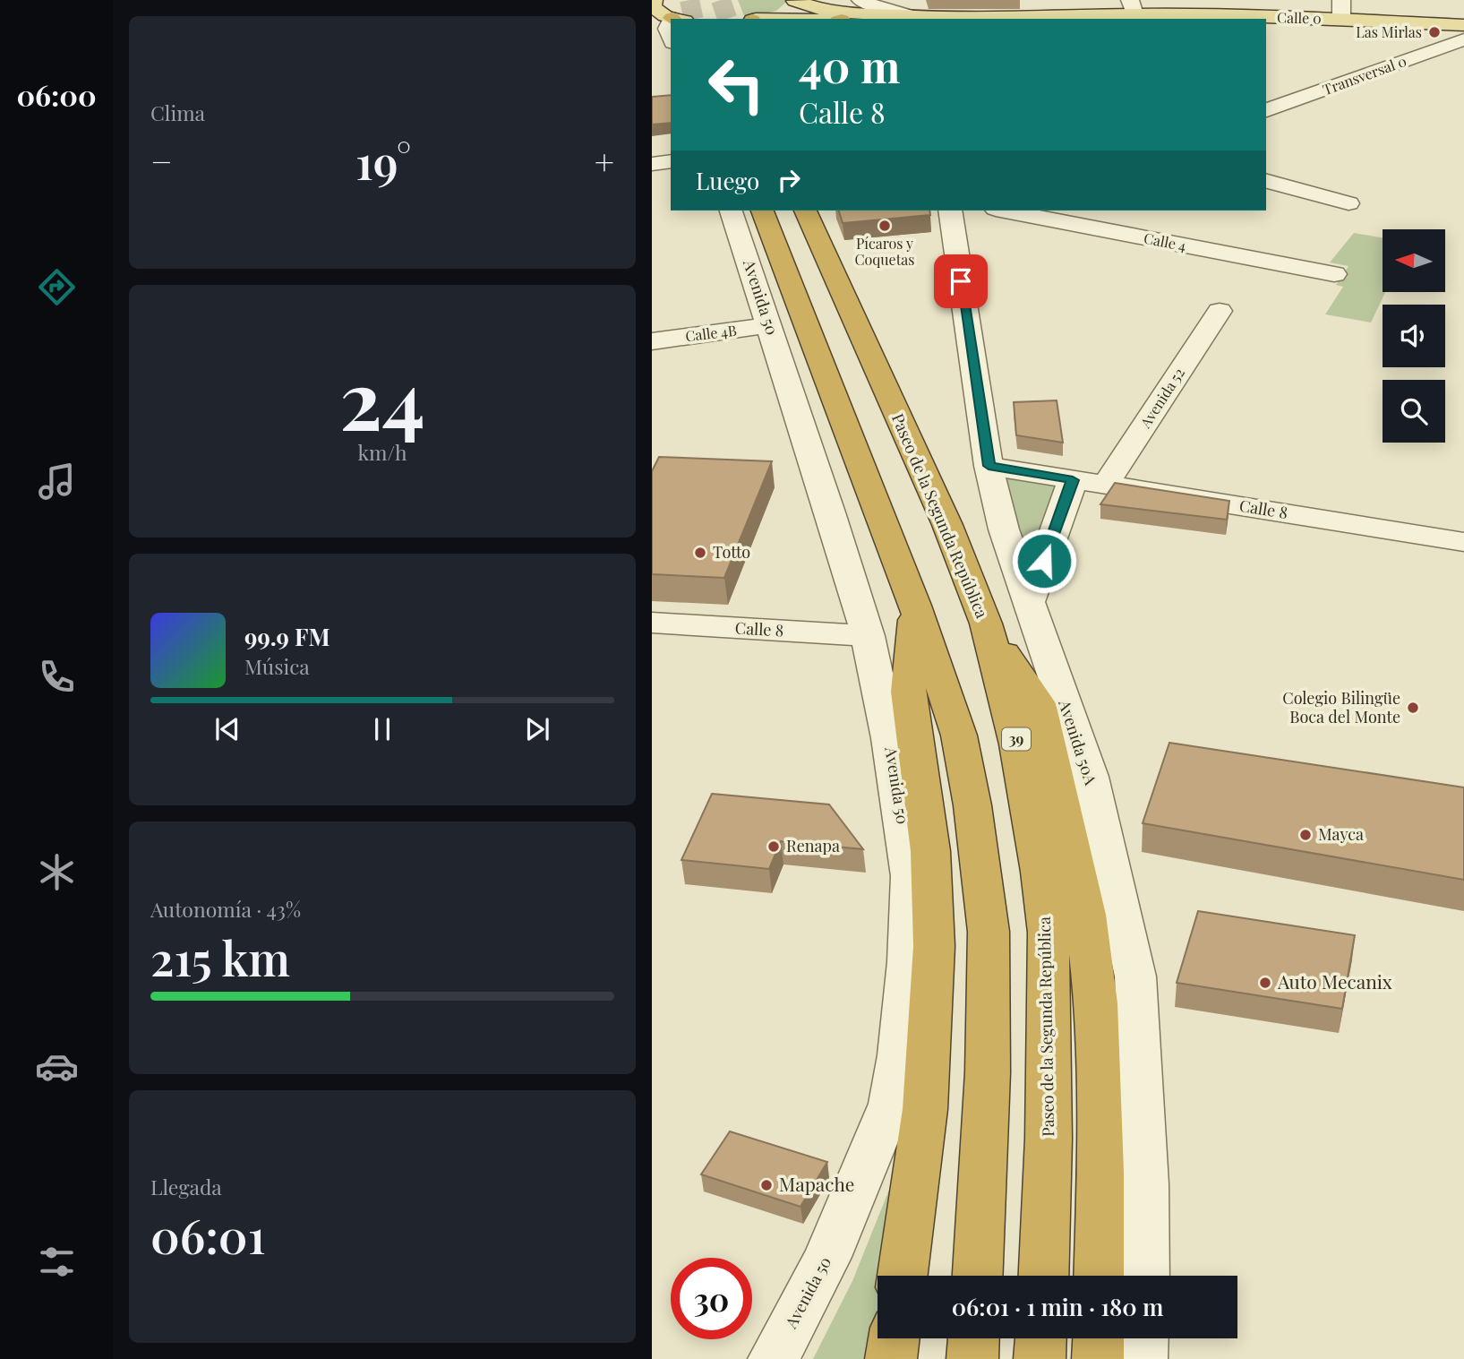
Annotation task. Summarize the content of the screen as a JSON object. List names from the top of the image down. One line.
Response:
{"streets":{"highway":["Paseo de la Segunda República","39"],"main road":["Calle 0"],"street":["Transversal 0","Calle 4","Avenida 50","Calle 4B","Avenida 52","Calle 8","Avenida 50A"]},"crossings":[["Avenida 50","Calle 4B"],["Avenida 50","Calle 8"],["Avenida 52","Calle 8"],["Calle 8","Avenida 50A"]],"places":["Las Mirlas","Pícaros y Coquetas","Totto","Colegio Bilingüe Boca del Monte","Mayca","Renapa","Auto Mecanix","Mapache"],"north":"left","page":{"tabs":"06:00","tile":["Clima",["24","km/h"],["Autonomía · 43%","215 km"],["Llegada","06:01"]],"turn":["40 m","Calle 8"],"heat":["−","19°","+"],"then":"Luego","song":["99.9 FM","Música"],"limit":"30","trip":"06:01 · 1 min · 180 m"}}
